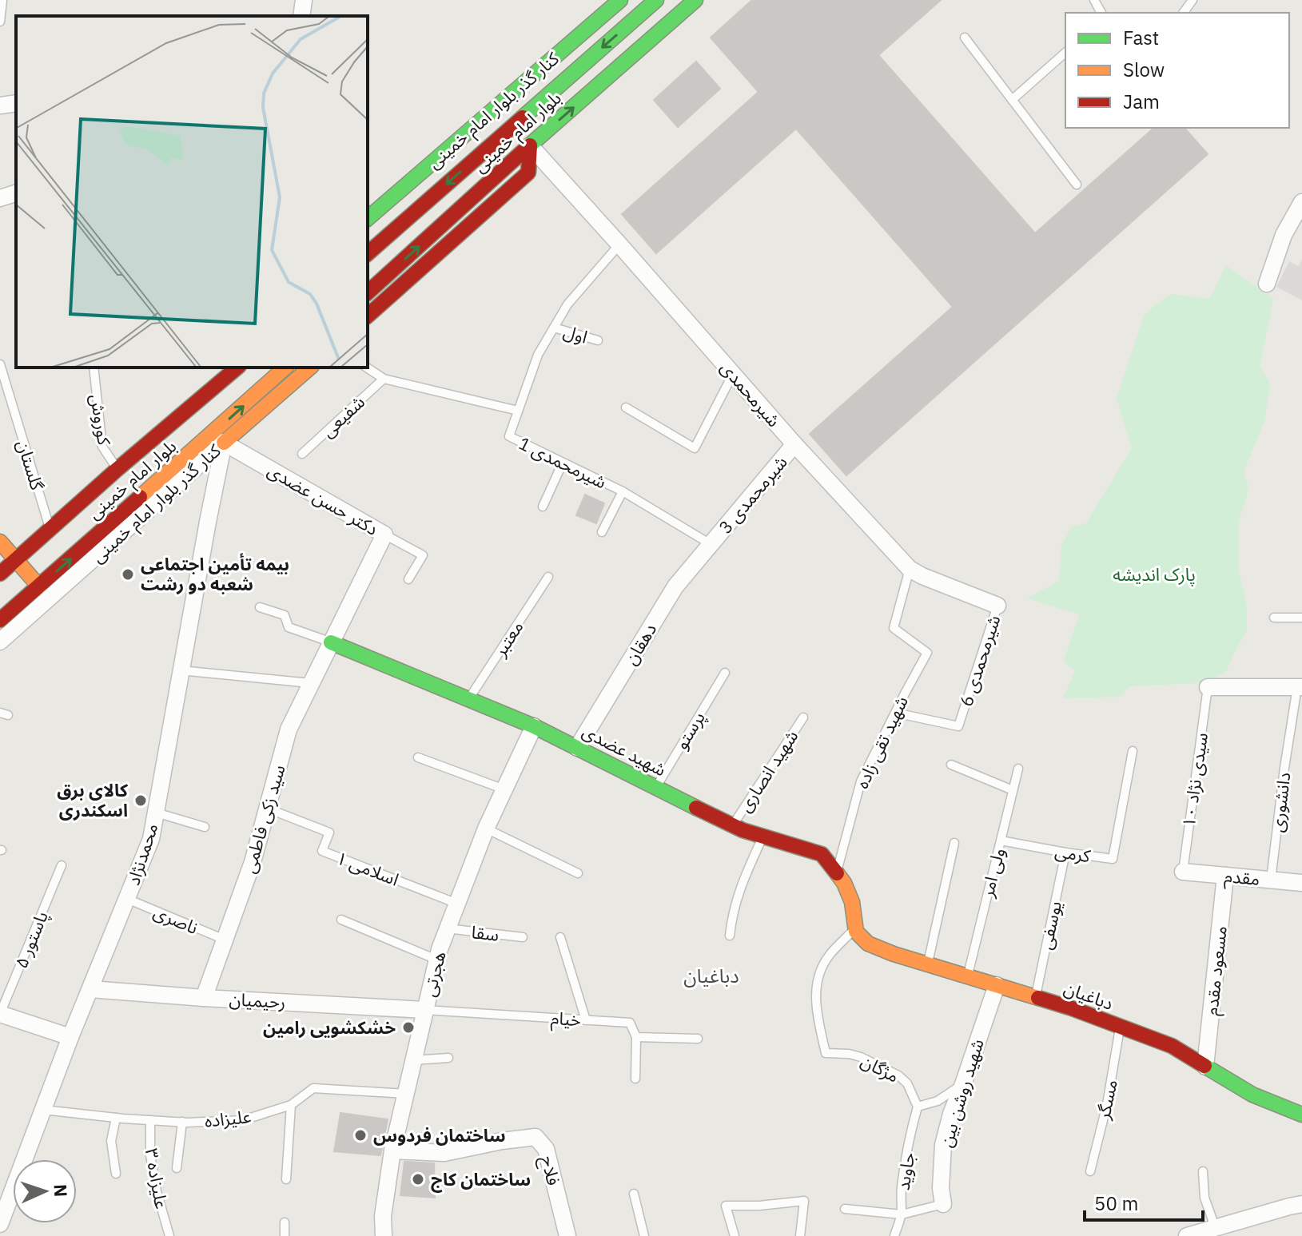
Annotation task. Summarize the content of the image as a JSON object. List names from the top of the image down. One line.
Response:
{"streets":{"street":["کنار گذر بلوار امام خمینی","بلوار امام خمینی","شیرمحمدی","شیرمحمدی 3","دکتر حسن عضدی","دهقان","شهید عضدی","سید زکی فاطمی","محمدنژاد","مقدم","مسعود مقدم","هجرتی","دباغیان","رحیمیان","شهید روشن بین","فلاح"],"lane":["اول","شفیعی","کوروش","شیرمحمدی 1","گلستان","معتبر","شیرمحمدی 6","پرستو","شهید تقی زاده","شهید انصاری","سیدی نژاد ۱۰","دانشوری","کرمی","اسلامی ۱","ولی امر","ناصری","یوسفی","سقا","پاستور ۵","خیام","مژگان","مسگر","علیزاده","جاوید","علیزاده ۳"]},"crossings":[["کنار گذر بلوار امام خمینی","بلوار امام خمینی"],["کنار گذر بلوار امام خمینی","دکتر حسن عضدی"],["کنار گذر بلوار امام خمینی","محمدنژاد"],["بلوار امام خمینی","شیرمحمدی"],["بلوار امام خمینی","کوروش"],["بلوار امام خمینی","گلستان"],["بلوار امام خمینی","دکتر حسن عضدی"],["بلوار امام خمینی","محمدنژاد"],["اول","شیرمحمدی 1"],["شیرمحمدی","شیرمحمدی 1"],["شیرمحمدی","شیرمحمدی 3"],["شیرمحمدی","شیرمحمدی 6"],["شیرمحمدی","شهید تقی زاده"],["شیرمحمدی 1","شیرمحمدی 3"],["شیرمحمدی 1","دهقان"],["شیرمحمدی 3","دهقان"],["دکتر حسن عضدی","شهید عضدی"],["دکتر حسن عضدی","سید زکی فاطمی"],["دکتر حسن عضدی","محمدنژاد"],["معتبر","شهید عضدی"],["دهقان","شهید عضدی"],["شیرمحمدی 6","شهید تقی زاده"],["پرستو","شهید عضدی"],["شهید تقی زاده","شهید عضدی"],["شهید عضدی","شهید انصاری"],["شهید عضدی","سید زکی فاطمی"],["شهید عضدی","هجرتی"],["شهید عضدی","دباغیان"],["شهید عضدی","مژگان"],["سیدی نژاد ۱۰","مقدم"],["دانشوری","مقدم"],["سید زکی فاطمی","اسلامی ۱"],["سید زکی فاطمی","ناصری"],["سید زکی فاطمی","رحیمیان"],["کرمی","ولی امر"],["کرمی","یوسفی"],["محمدنژاد","ناصری"],["محمدنژاد","رحیمیان"],["محمدنژاد","علیزاده"],["اسلامی ۱","هجرتی"],["ولی امر","دباغیان"],["مقدم","مسعود مقدم"],["یوسفی","دباغیان"],["سقا","هجرتی"],["مسعود مقدم","دباغیان"],["هجرتی","رحیمیان"],["هجرتی","خیام"],["هجرتی","علیزاده"],["هجرتی","فلاح"],["دباغیان","مژگان"],["دباغیان","شهید روشن بین"],["دباغیان","مسگر"],["رحیمیان","خیام"],["مژگان","جاوید"],["علیزاده","علیزاده ۳"]],"districts":["دباغیان"],"parks":["پارک اندیشه"],"places":["بیمه تأمین اجتماعی شعبه دو رشت","کالای برق اسکندری","خشکشویی رامین","ساختمان فردوس","ساختمان کاج"],"legend":["Fast","Slow","Jam"],"scale_bar":"50 m","north":"right"}
